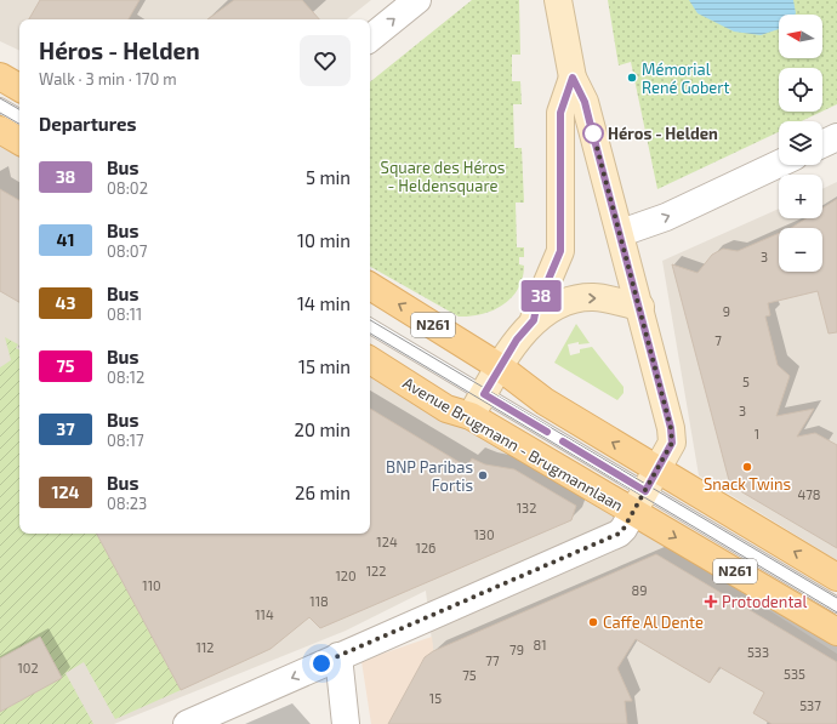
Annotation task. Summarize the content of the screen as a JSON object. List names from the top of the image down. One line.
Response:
{"streets":{"main road":["N261","Avenue Brugmann - Brugmannlaan"]},"parks":["Square des Héros - Heldensquare"],"places":{"other":["Mémorial René Gobert","Héros - Helden","Snack Twins","BNP Paribas Fortis","Caffe Al Dente"],"health":["Protodental"]},"lines":["bus line 38"],"house_numbers":["3","9","7","5","3","1","478","132","130","124","126","122","120","110","89","118","114","81","112","79","533","77","102","535","75","15","537"],"north":"left","page":{"on_map":"38","map_buttons":["+","−"],"heading":[["Héros - Helden","Walk · 3 min · 170 m"],"Departures"],"list":[{"mark":"38","name":"Bus","note":"08:02","value":"5 min"},{"mark":"41","name":"Bus","note":"08:07","value":"10 min"},{"mark":"43","name":"Bus","note":"08:11","value":"14 min"},{"mark":"75","name":"Bus","note":"08:12","value":"15 min"},{"mark":"37","name":"Bus","note":"08:17","value":"20 min"},{"mark":"124","name":"Bus","note":"08:23","value":"26 min"}]}}
